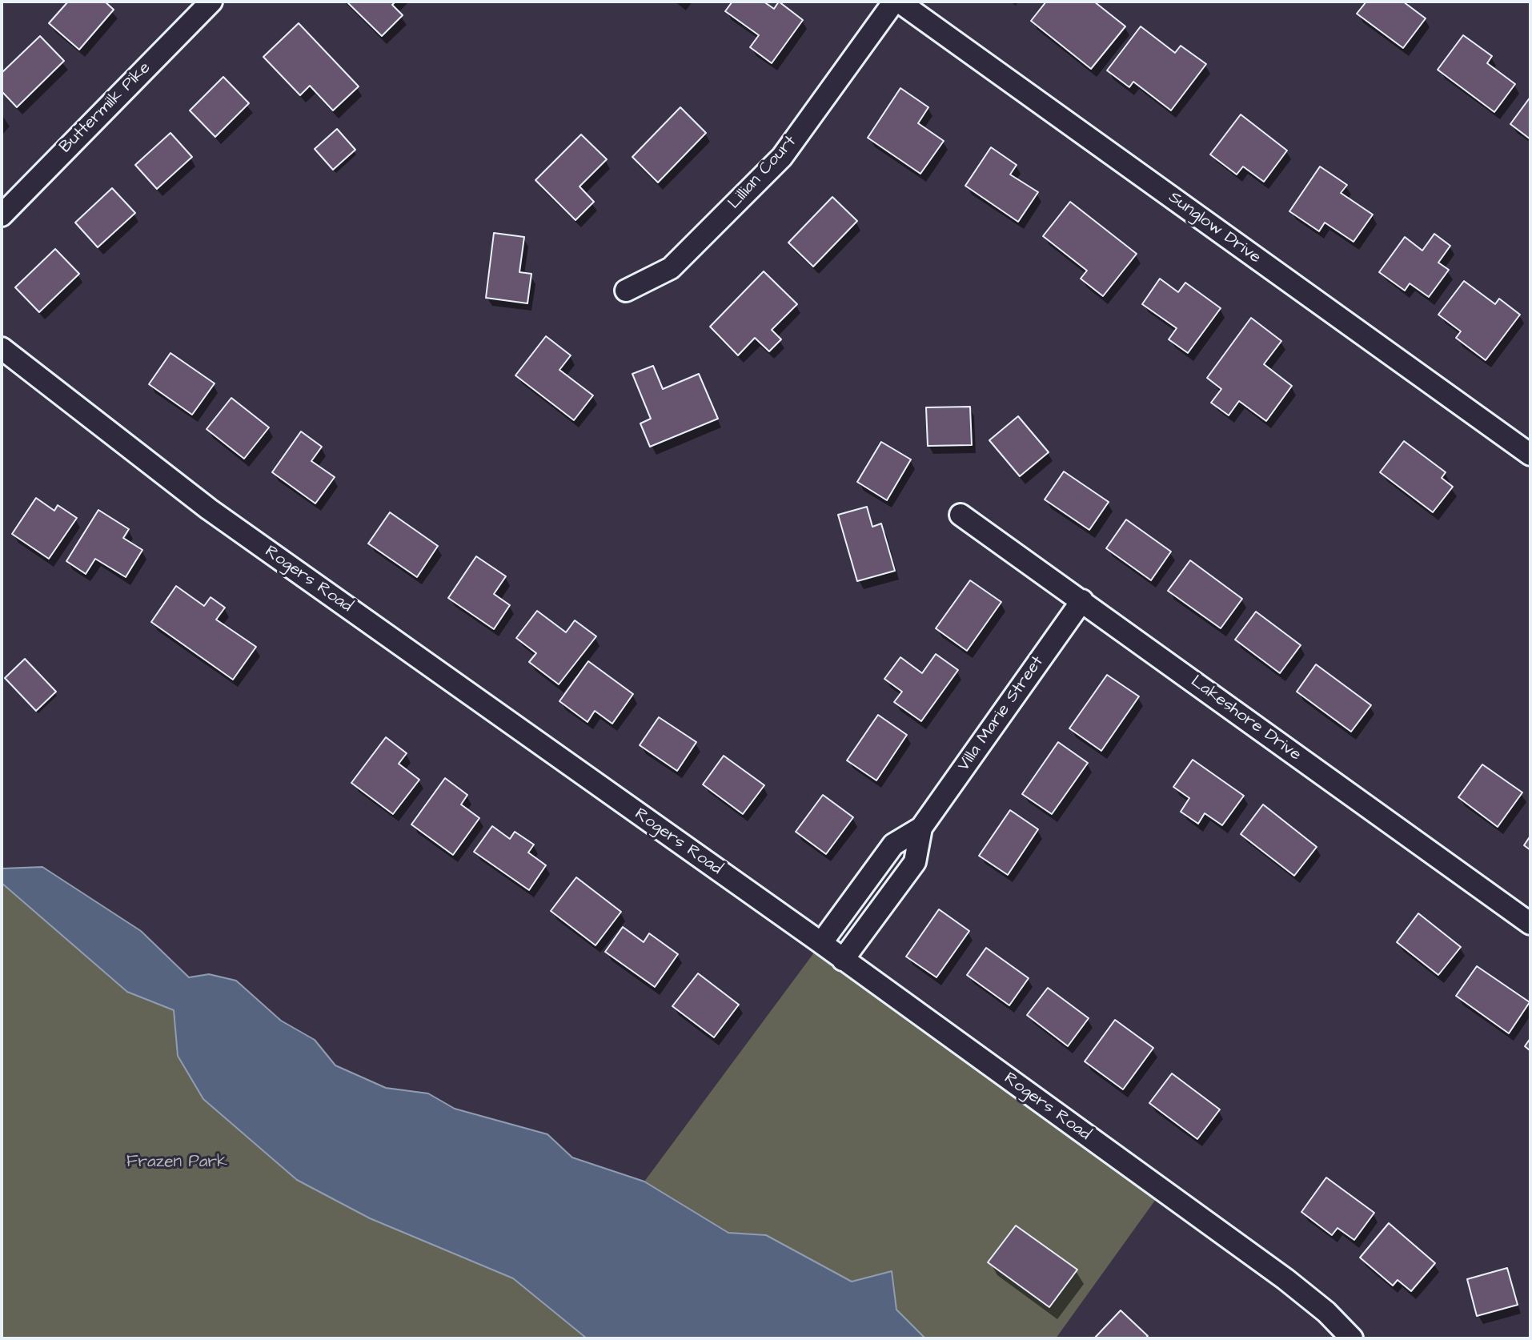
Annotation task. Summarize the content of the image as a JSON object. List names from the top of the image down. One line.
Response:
{"streets":{"street":["Buttermilk Pike","Lillian Court","Sunglow Drive","Rogers Road","Villa Marie Street","Lakeshore Drive"]},"crossings":[["Rogers Road","Villa Marie Street"],["Villa Marie Street","Lakeshore Drive"]],"parks":["Frazen Park"]}
